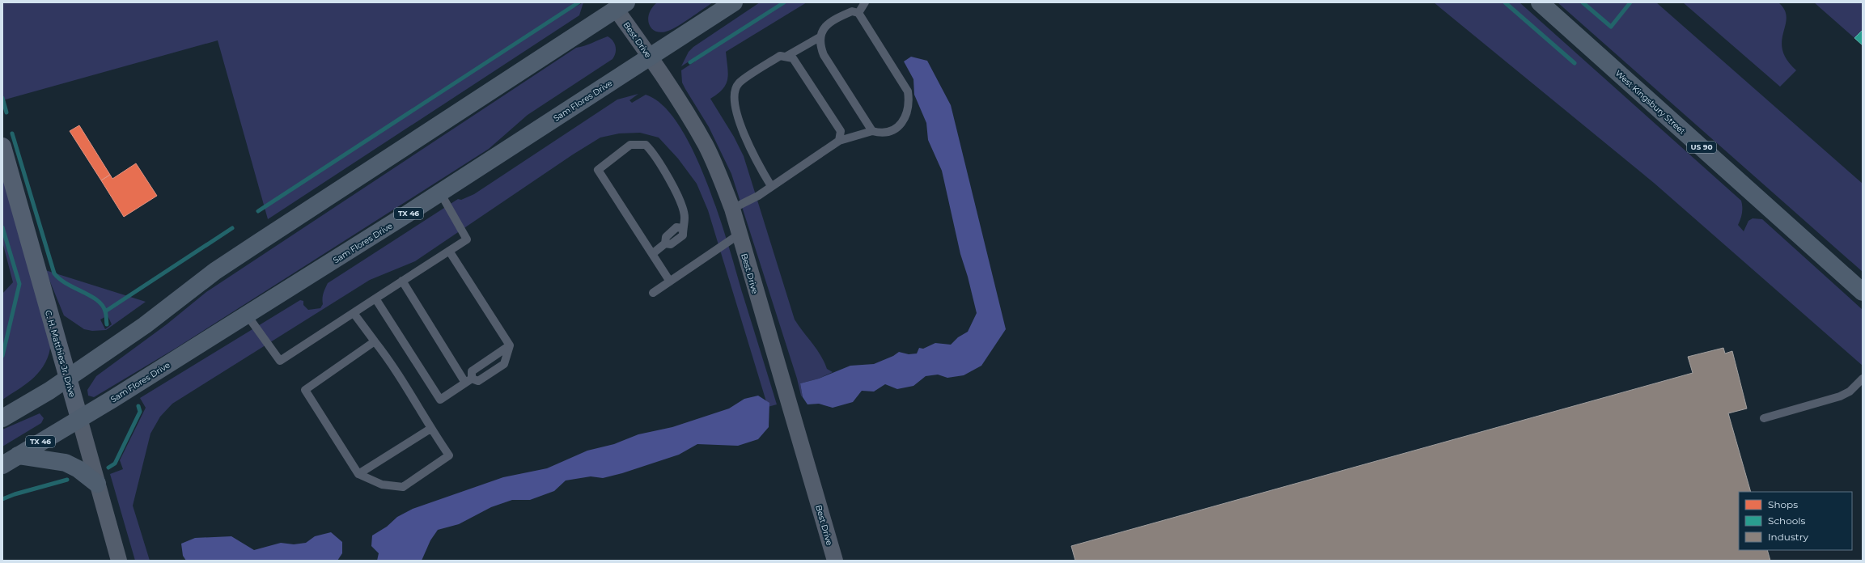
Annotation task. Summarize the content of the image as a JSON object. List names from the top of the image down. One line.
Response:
{"streets":{"main road":["Sam Flores Drive","West Kingsbury Street","US 90","TX 46"],"street":["Best Drive","C. H. Matthies Jr. Drive"]},"crossings":[["Best Drive","Sam Flores Drive"],["Sam Flores Drive","C. H. Matthies Jr. Drive"]],"legend":["Shops","Schools","Industry"]}
